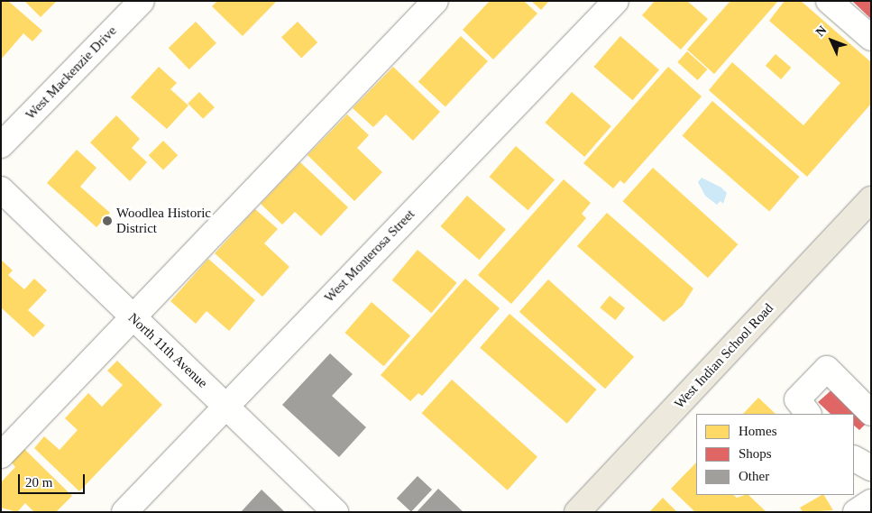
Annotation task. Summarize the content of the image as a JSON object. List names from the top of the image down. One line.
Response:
{"streets":{"main road":["West Indian School Road"],"street":["West Mackenzie Drive","West Monterosa Street","North 11th Avenue"]},"crossings":[["West Monterosa Street","North 11th Avenue"]],"places":["Woodlea Historic District"],"legend":["Homes","Shops","Other"],"scale_bar":"20 m","north":"top left"}
